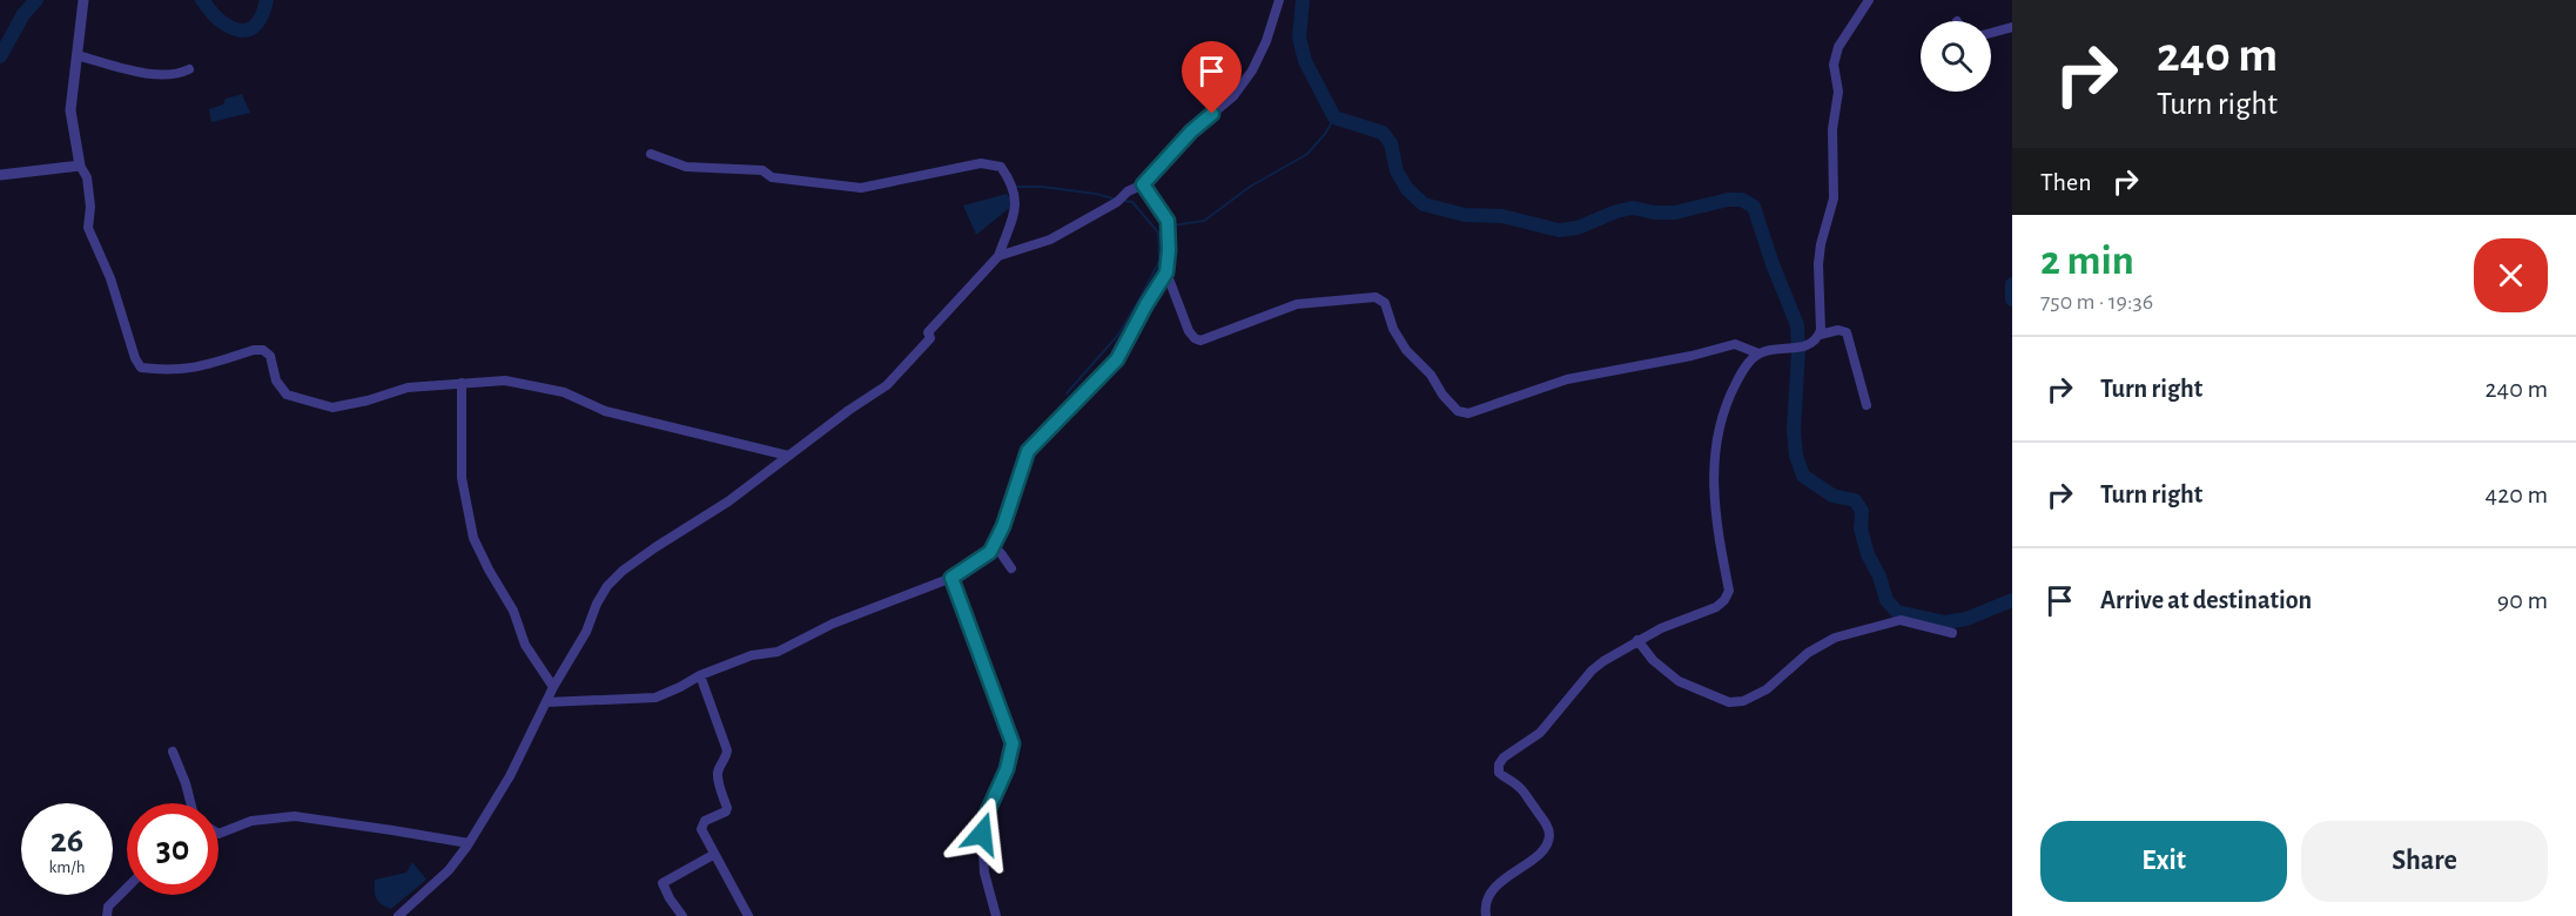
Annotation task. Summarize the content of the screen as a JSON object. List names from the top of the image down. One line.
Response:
{"page":{"turn":["240 m","Turn right"],"then":"Then","heading":["2 min","750 m · 19:36"],"list":[{"name":"Turn right","value":"240 m"},{"name":"Turn right","value":"420 m"},{"name":"Arrive at destination","value":"90 m"}],"speed":"26 km/h","limit":"30","buttons":["Exit","Share"]}}
